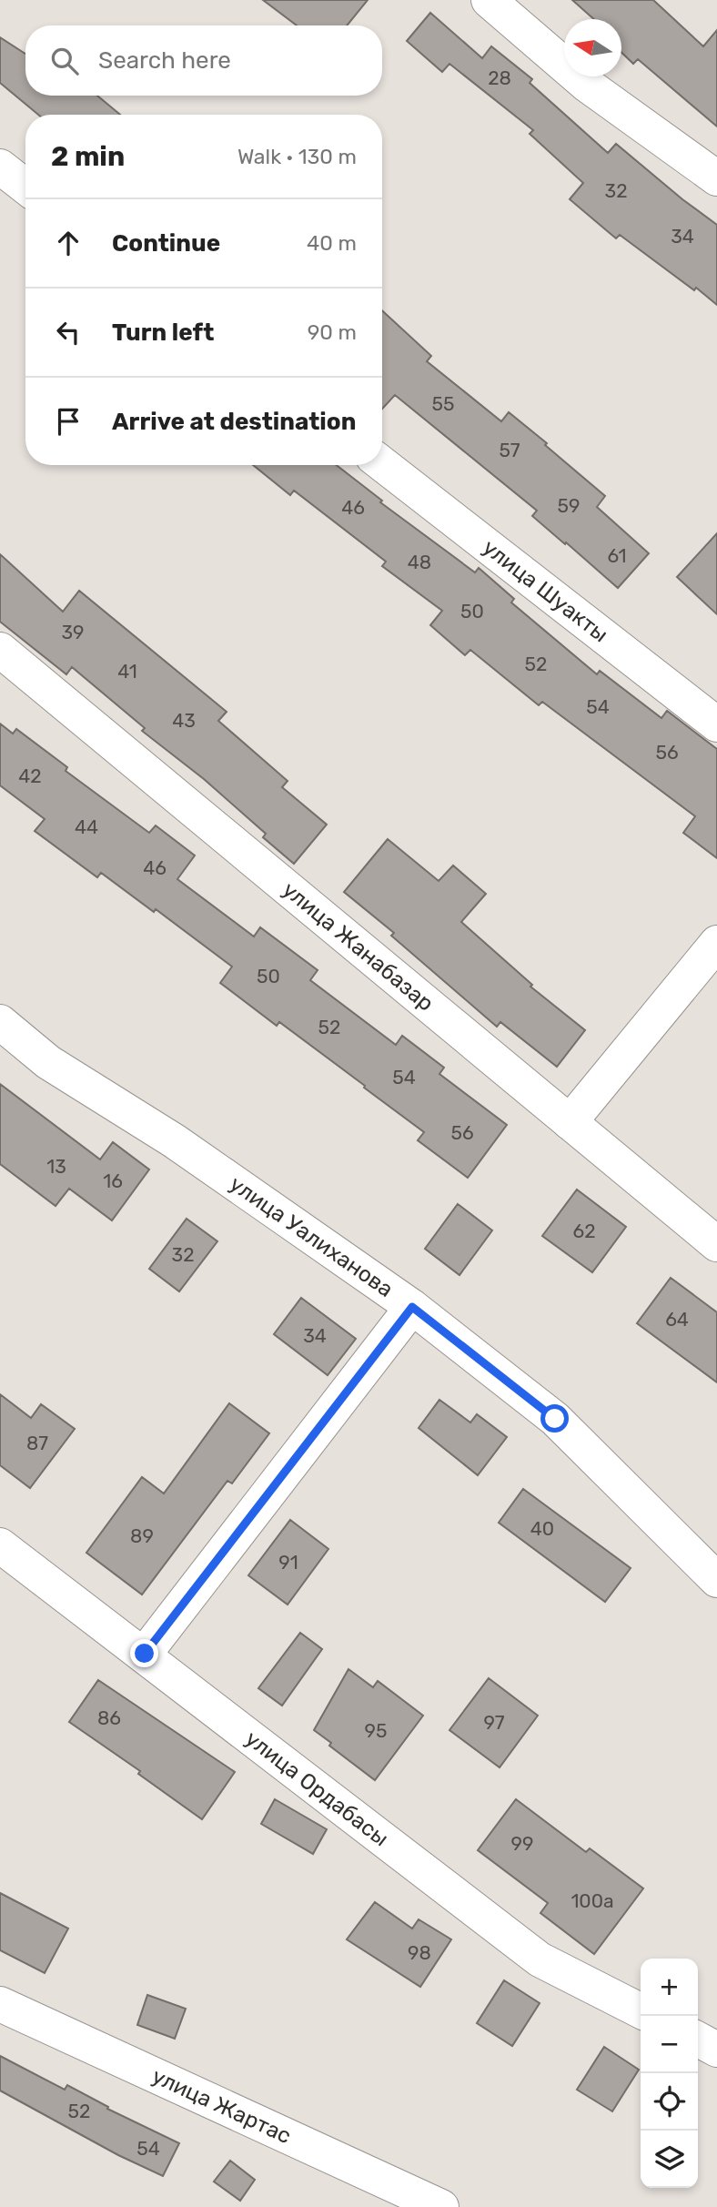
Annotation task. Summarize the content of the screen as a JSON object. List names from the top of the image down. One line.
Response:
{"streets":{"street":["улица Шуакты","улица Жанабазар","улица Уалиханова","улица Ордабасы","улица Жартас"]},"house_numbers":["28","32","34","55","57","59","46","61","48","50","39","52","41","54","43","56","42","44","46","50","52","54","56","13","16","62","32","64","34","87","40","89","91","86","97","95","99","100а","98","52","54"],"north":"left","page":{"search":"Search here","heading":["2 min","Walk · 130 m"],"list":[["Continue","40 m"],["Turn left","90 m"],"Arrive at destination"],"map_buttons":["+","−"]}}
